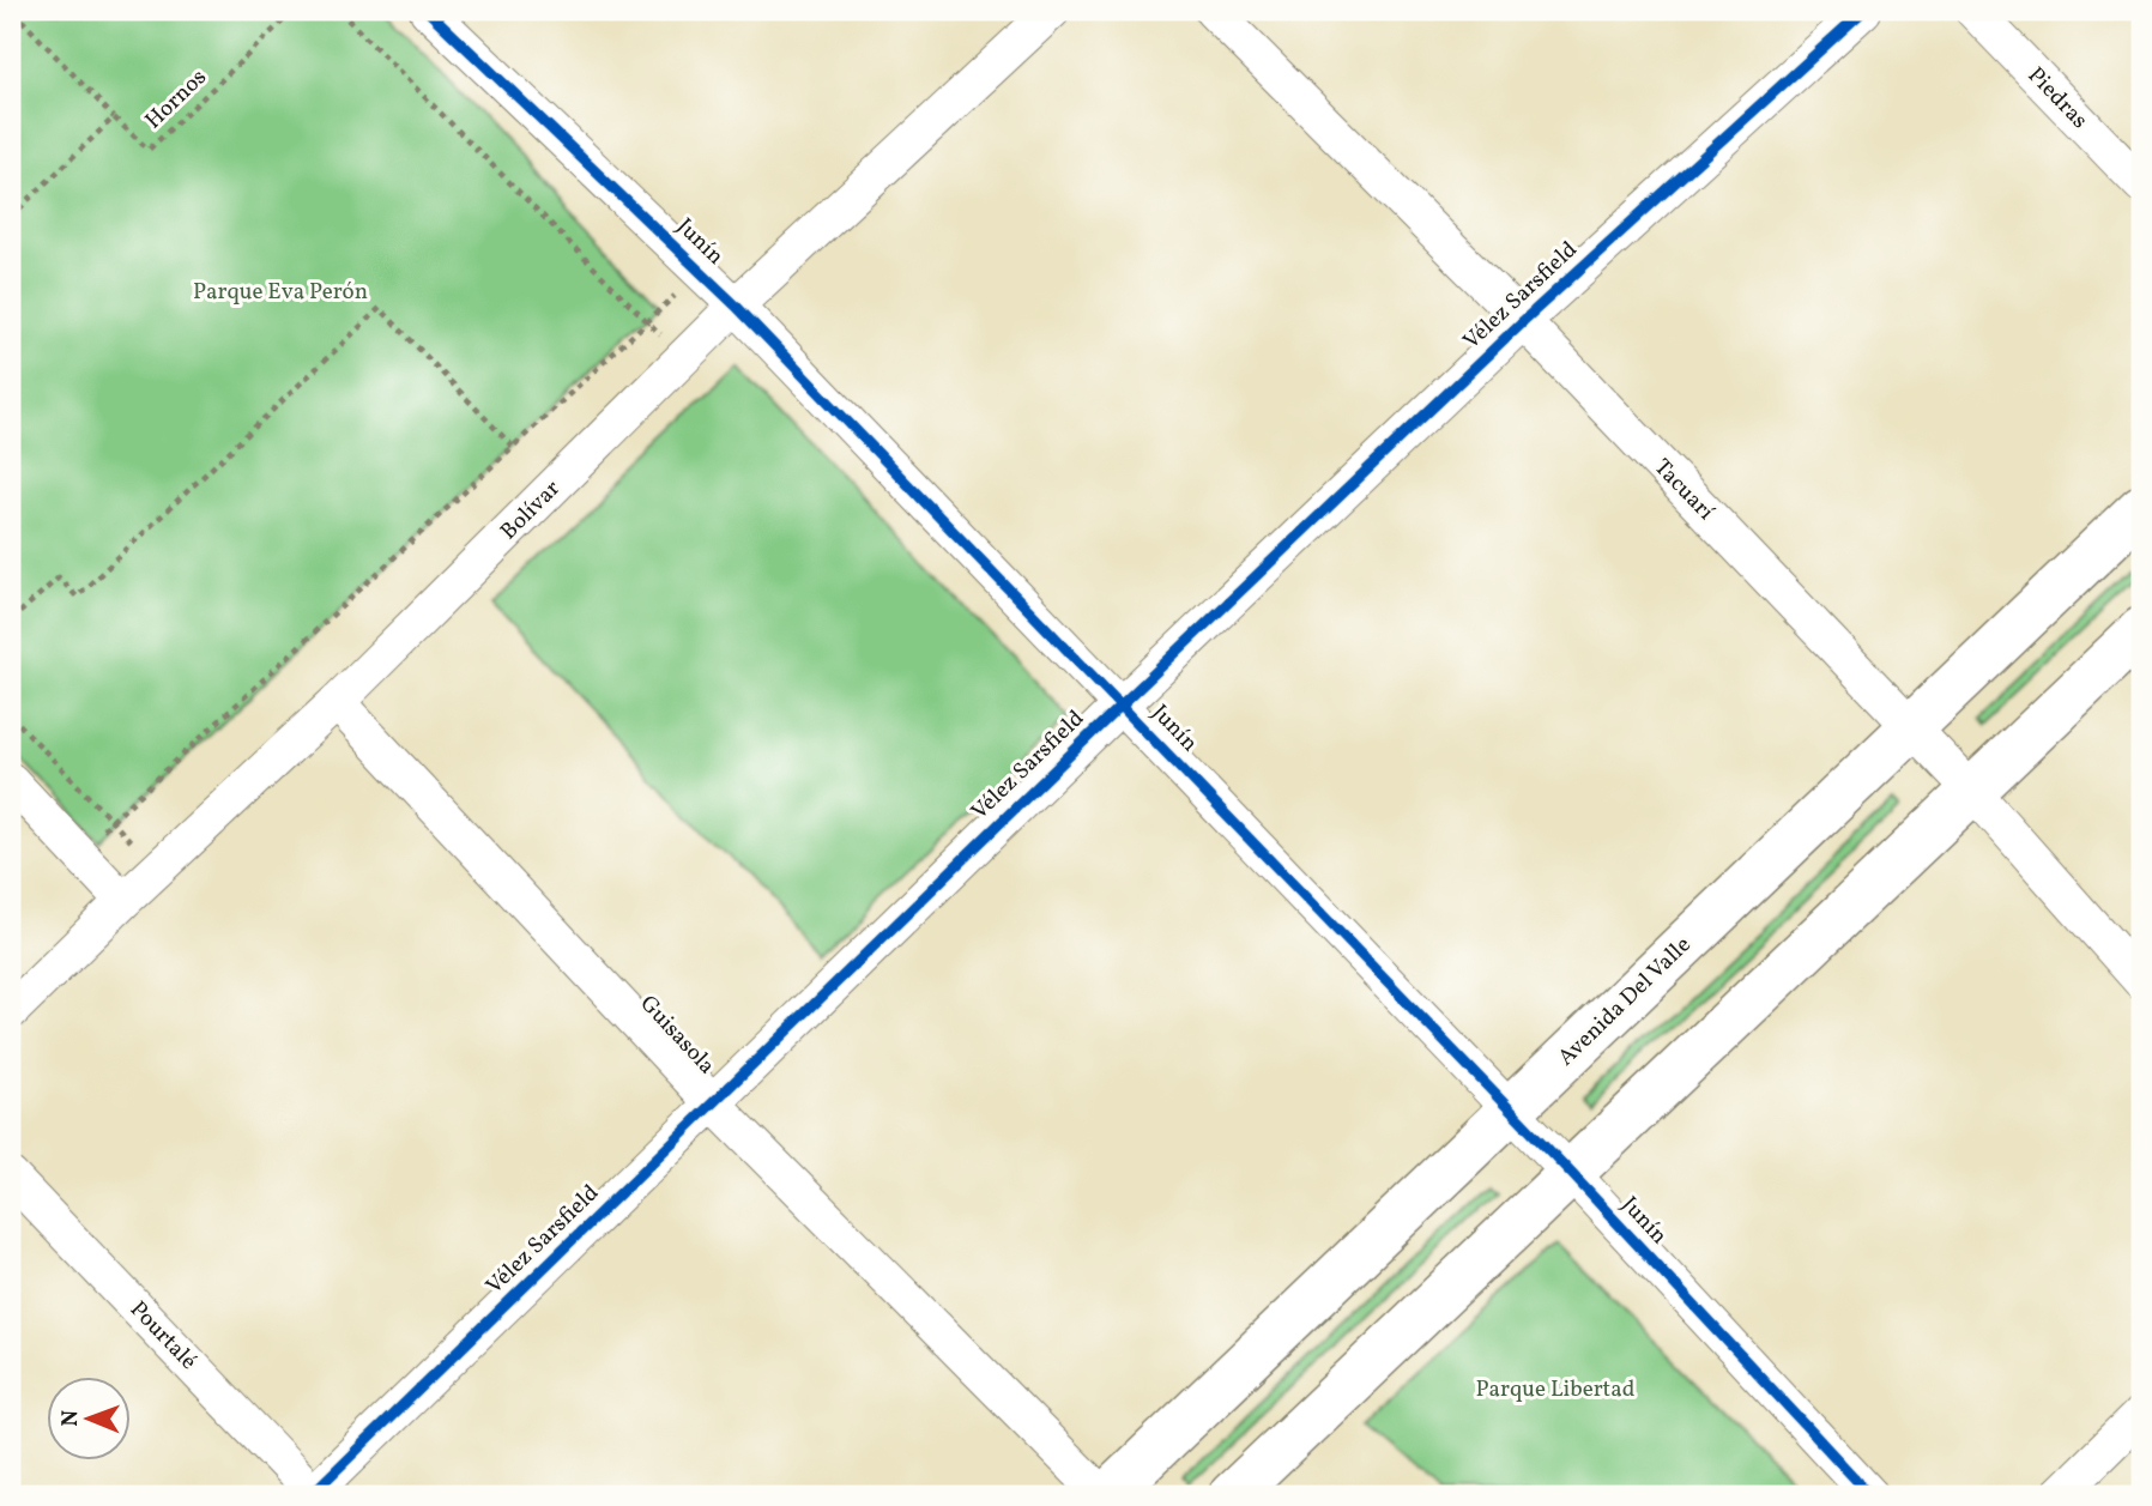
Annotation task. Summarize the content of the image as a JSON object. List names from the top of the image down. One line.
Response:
{"streets":{"main road":["Avenida Del Valle"],"street":["Piedras","Junín","Vélez Sarsfield","Tacuarí","Bolívar","Guisasola","Pourtalé"],"path":["Hornos"]},"crossings":[["Junín","Vélez Sarsfield"],["Junín","Bolívar"],["Junín","Avenida Del Valle"],["Vélez Sarsfield","Tacuarí"],["Vélez Sarsfield","Guisasola"],["Vélez Sarsfield","Pourtalé"],["Tacuarí","Avenida Del Valle"],["Bolívar","Guisasola"],["Avenida Del Valle","Guisasola"]],"parks":["Parque Eva Perón","Parque Libertad"],"north":"left"}
